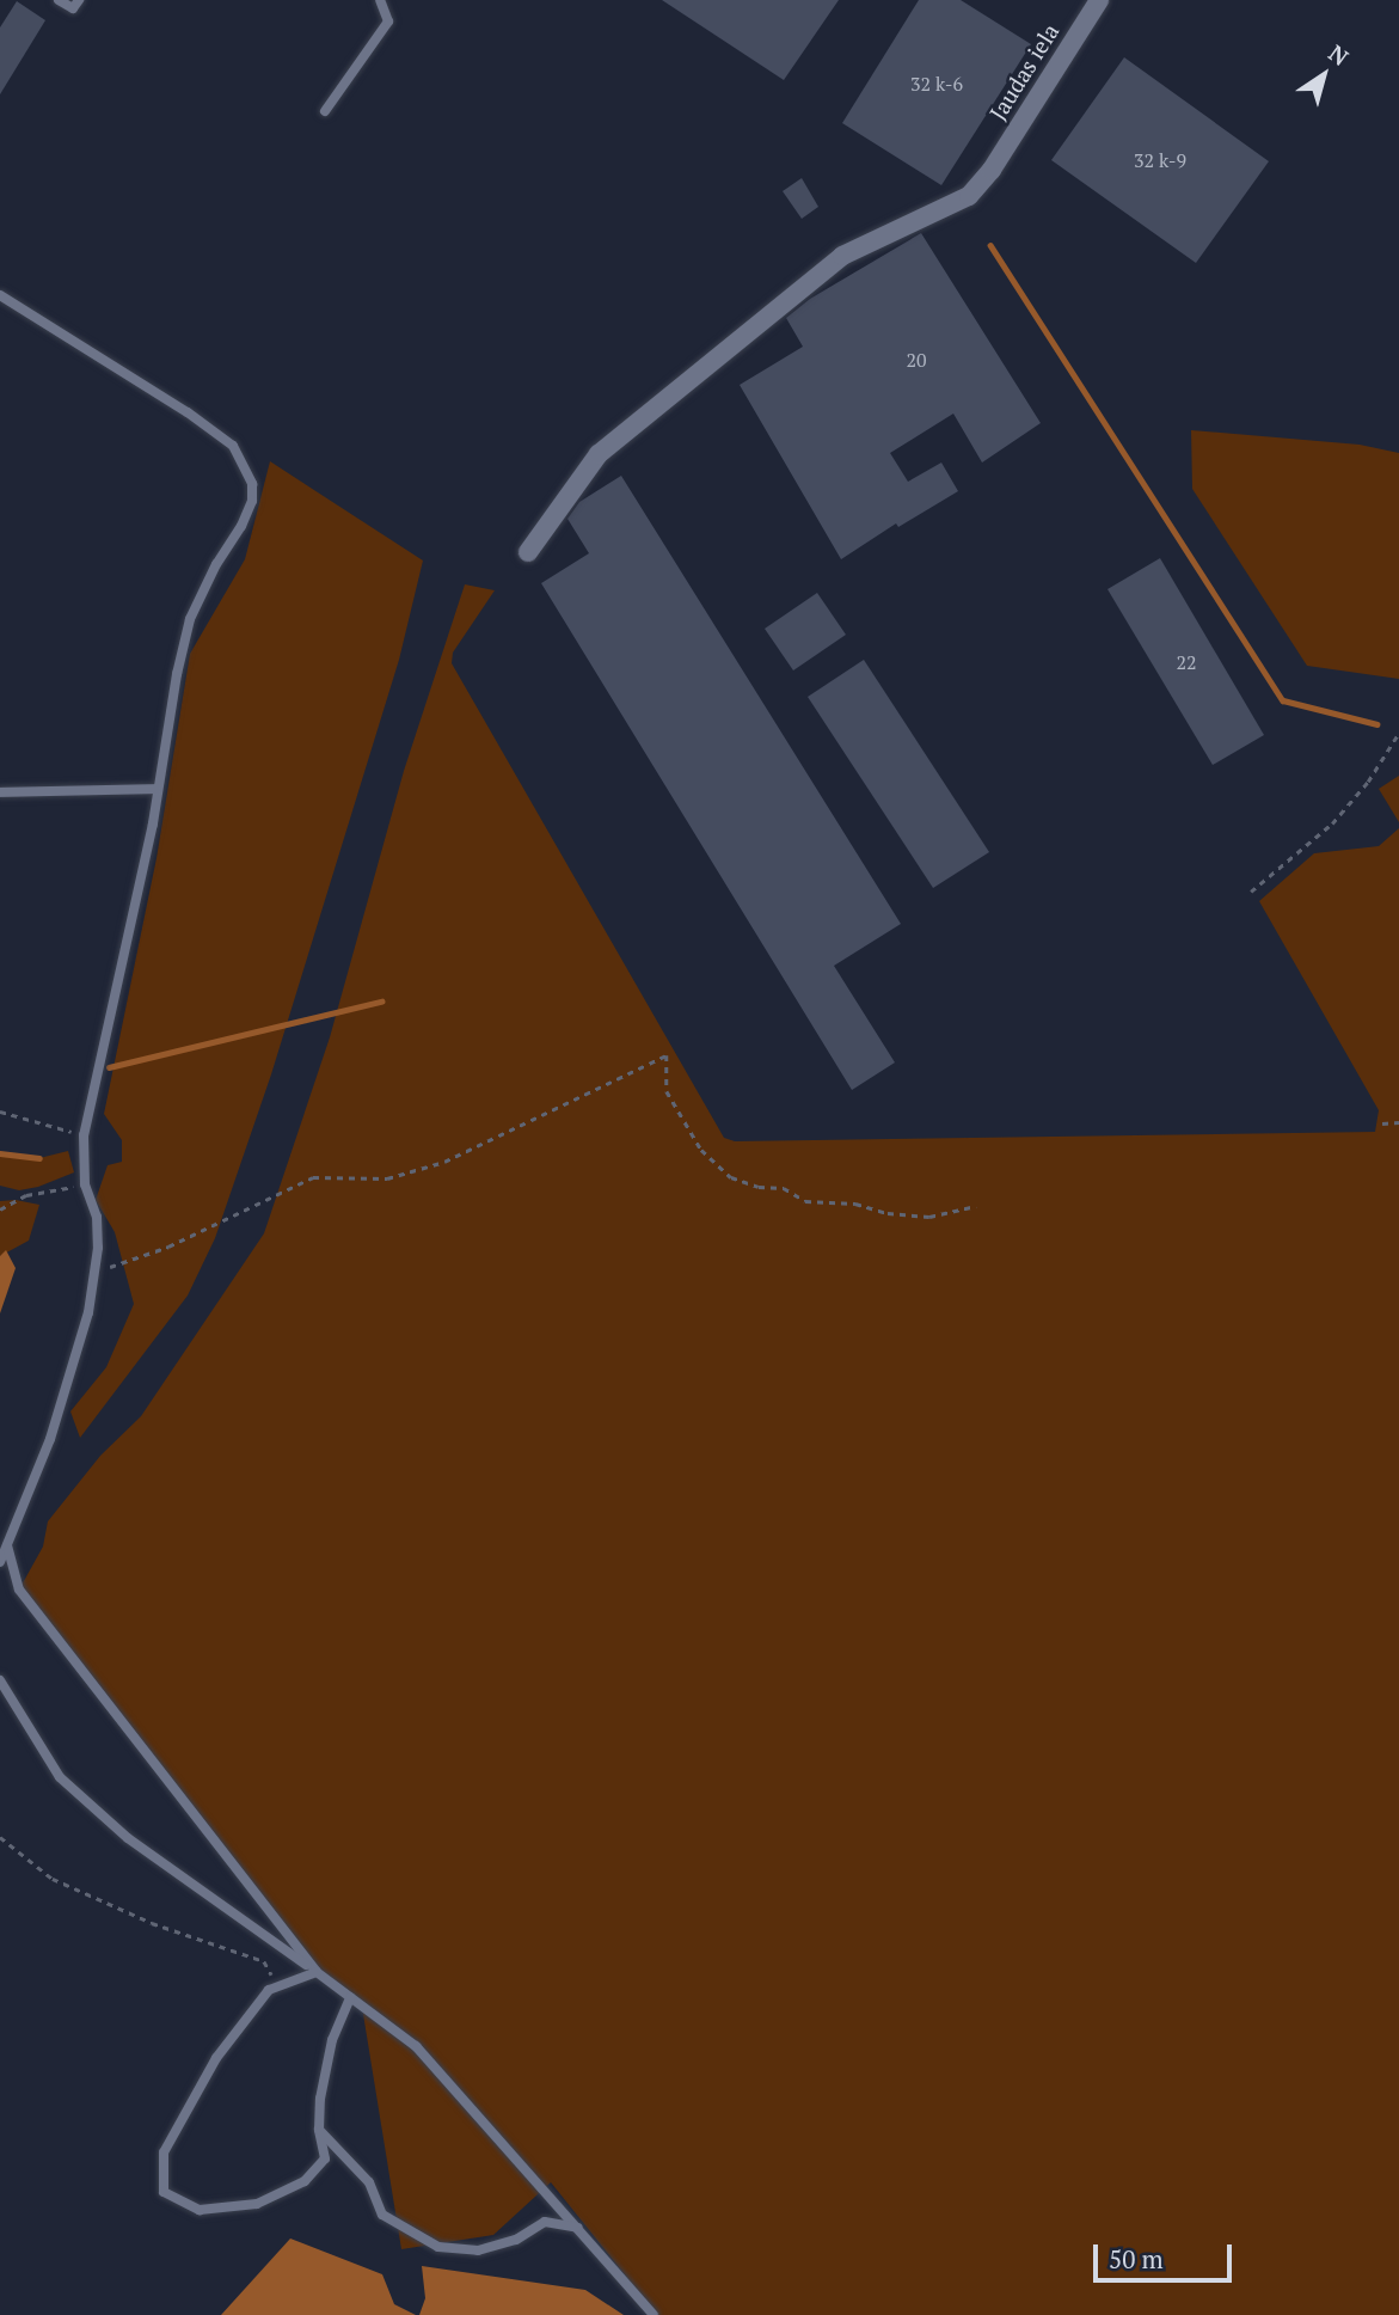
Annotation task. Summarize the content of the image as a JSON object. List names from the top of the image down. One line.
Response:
{"streets":{"street":["Jaudas iela"]},"house_numbers":["32 k-6","32 k-9","20","22"],"scale_bar":"50 m","north":"top right"}
